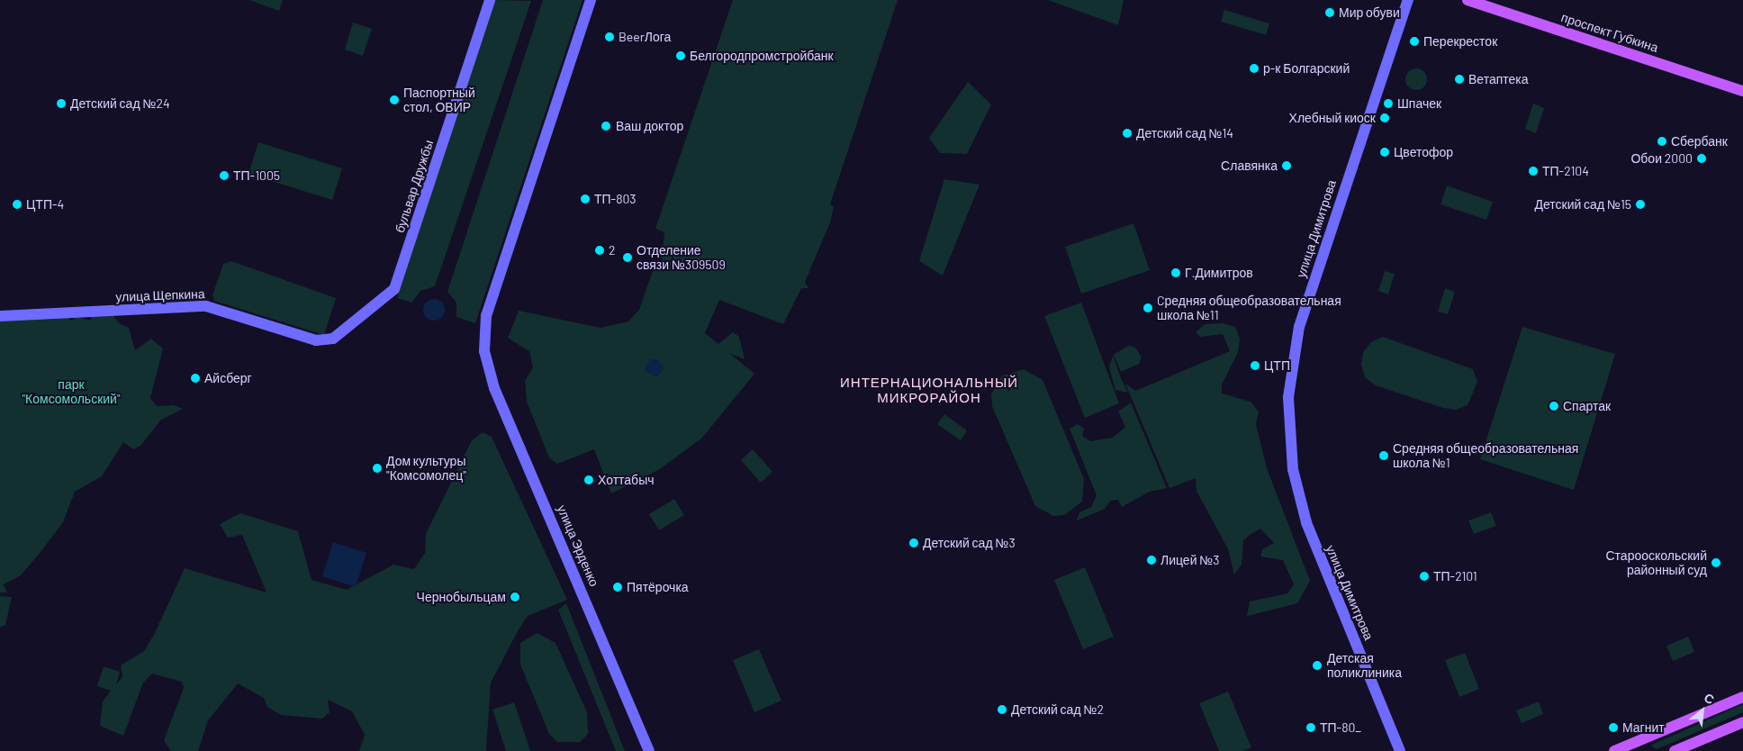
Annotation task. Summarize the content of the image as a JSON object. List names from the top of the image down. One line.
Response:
{"streets":{"main road":["проспект Губкина","бульвар Дружбы","улица Димитрова","улица Щепкина","улица Эрденко"]},"crossings":[["бульвар Дружбы","улица Щепкина"]],"districts":["ИНТЕРНАЦИОНАЛЬНЫЙ МИКРОРАЙОН"],"parks":["парк \"Комсомольский\""],"places":["Мир обуви","BeerЛога","Перекресток","Белгородпромстройбанк","р-к Болгарский","Ветаптека","Паспортный стол, ОВИР","Детский сад №24","Шпачек","Хлебный киоск","Ваш доктор","Детский сад №14","Сбербанк","Цветофор","Обои 2000","Славянка","ТП-2104","ТП-1005","ТП-803","ЦТП-4","Детский сад №15","2","Отделение связи №309509","Г.Димитров","Cредняя общеобразовательная школа №11","ЦТП","Айсберг","Спартак","Средняя общеобразовательная школа №1","Дом культуры \"Комсомолец\"","Хоттабыч","Детский сад №3","Лицей №3","Старооскольский районный суд","ТП-2101","Пятёрочка","Чернобыльцам","Детская поликлиника","Детский сад №2","ТП-80_","Магнит"],"north":"top right"}
